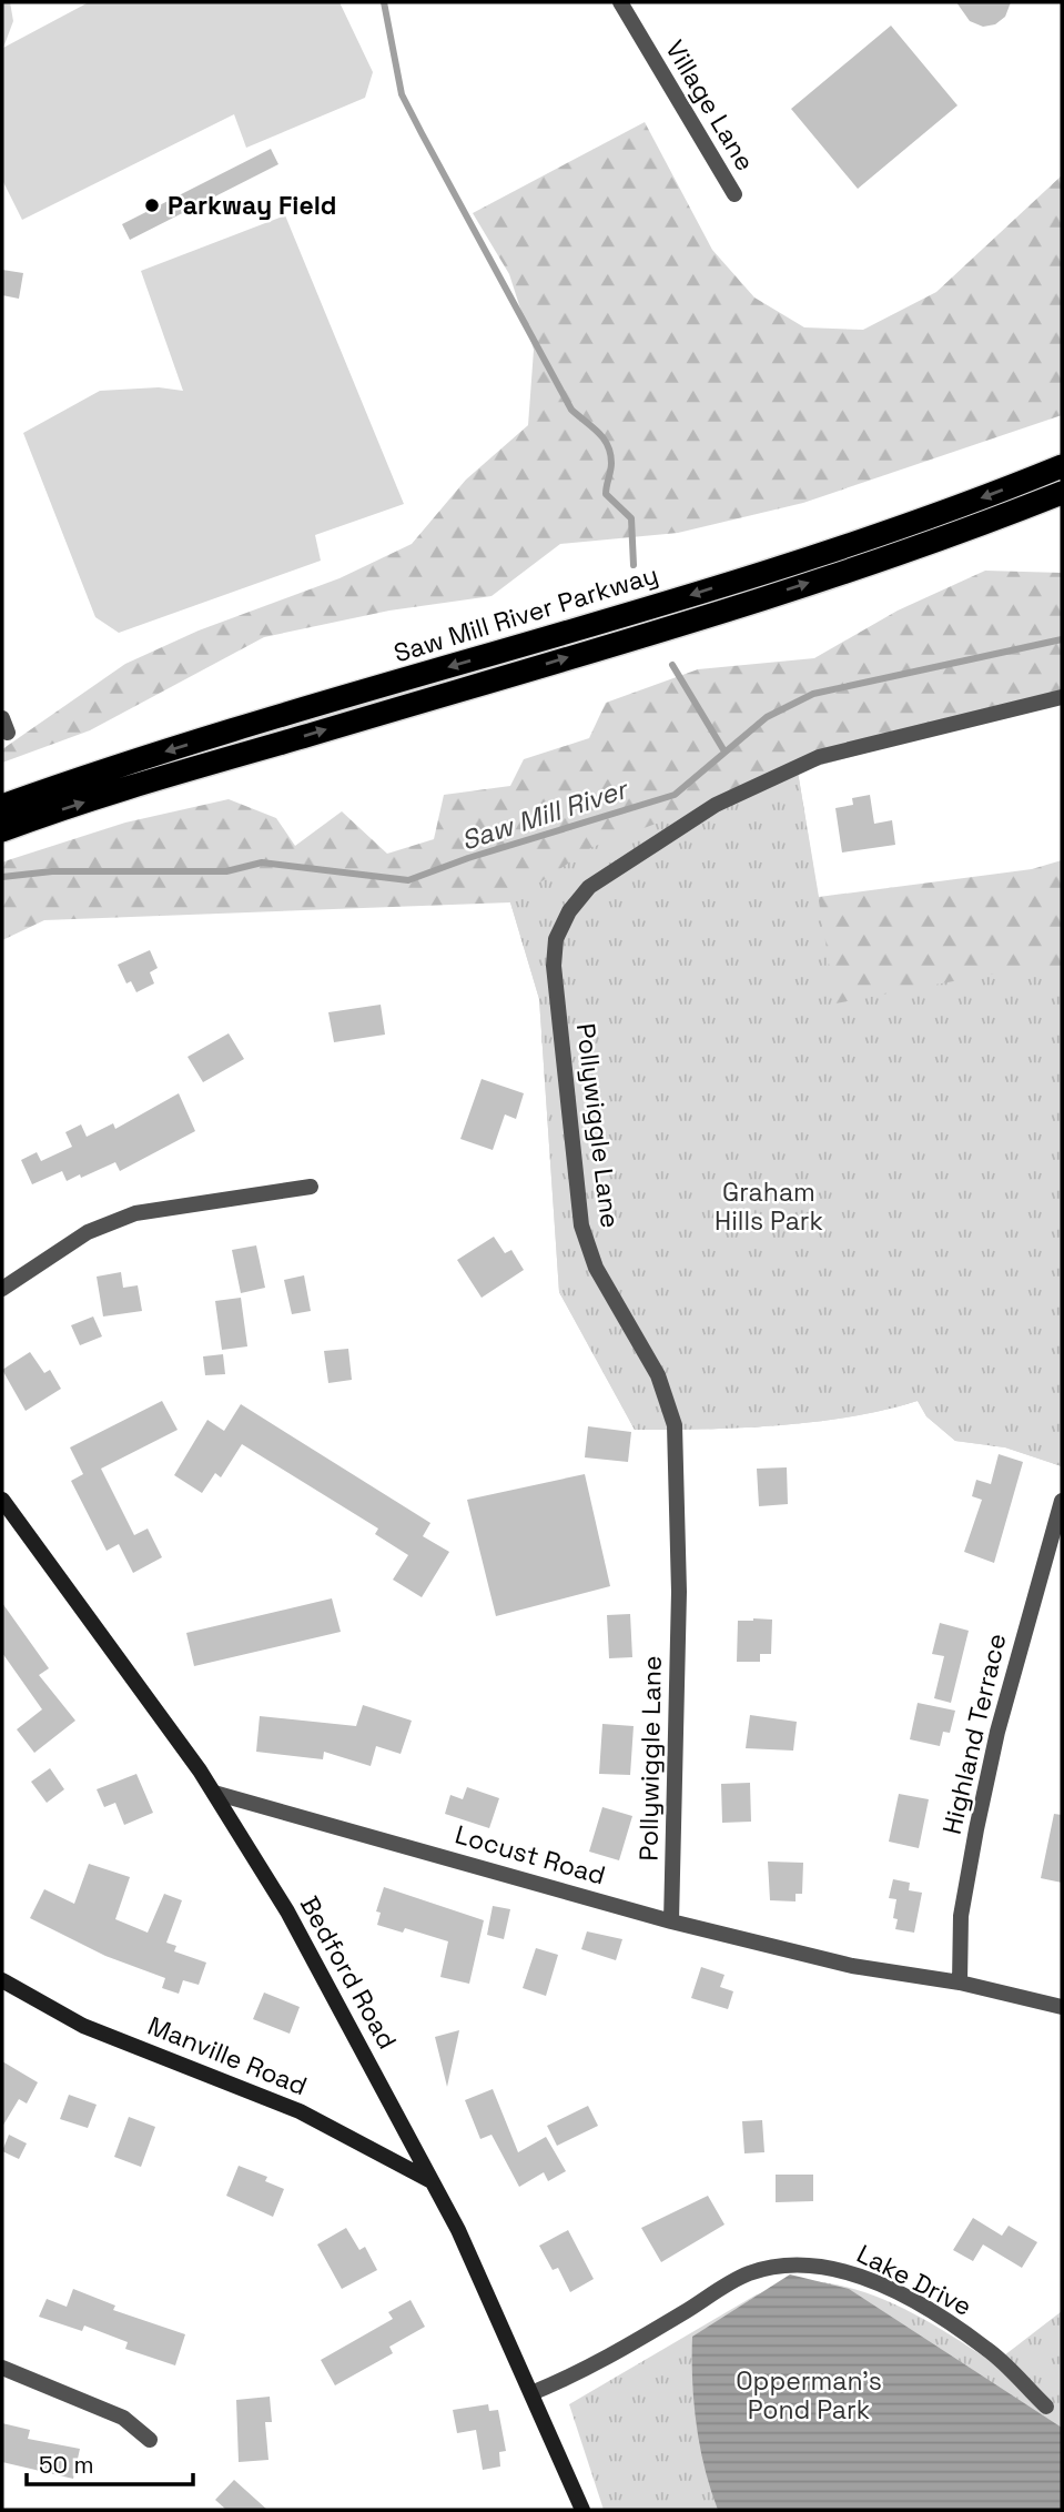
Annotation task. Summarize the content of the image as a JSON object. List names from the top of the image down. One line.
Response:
{"streets":{"highway":["Saw Mill River Parkway"],"main road":["Bedford Road","Manville Road"],"street":["Village Lane","Pollywiggle Lane","Highland Terrace","Locust Road","Lake Drive"]},"crossings":[["Pollywiggle Lane","Locust Road"],["Highland Terrace","Locust Road"],["Locust Road","Bedford Road"],["Bedford Road","Manville Road"],["Bedford Road","Lake Drive"]],"water":["Saw Mill River"],"parks":["Graham Hills Park","Opperman's Pond Park"],"places":["Parkway Field"],"scale_bar":"50 m"}
